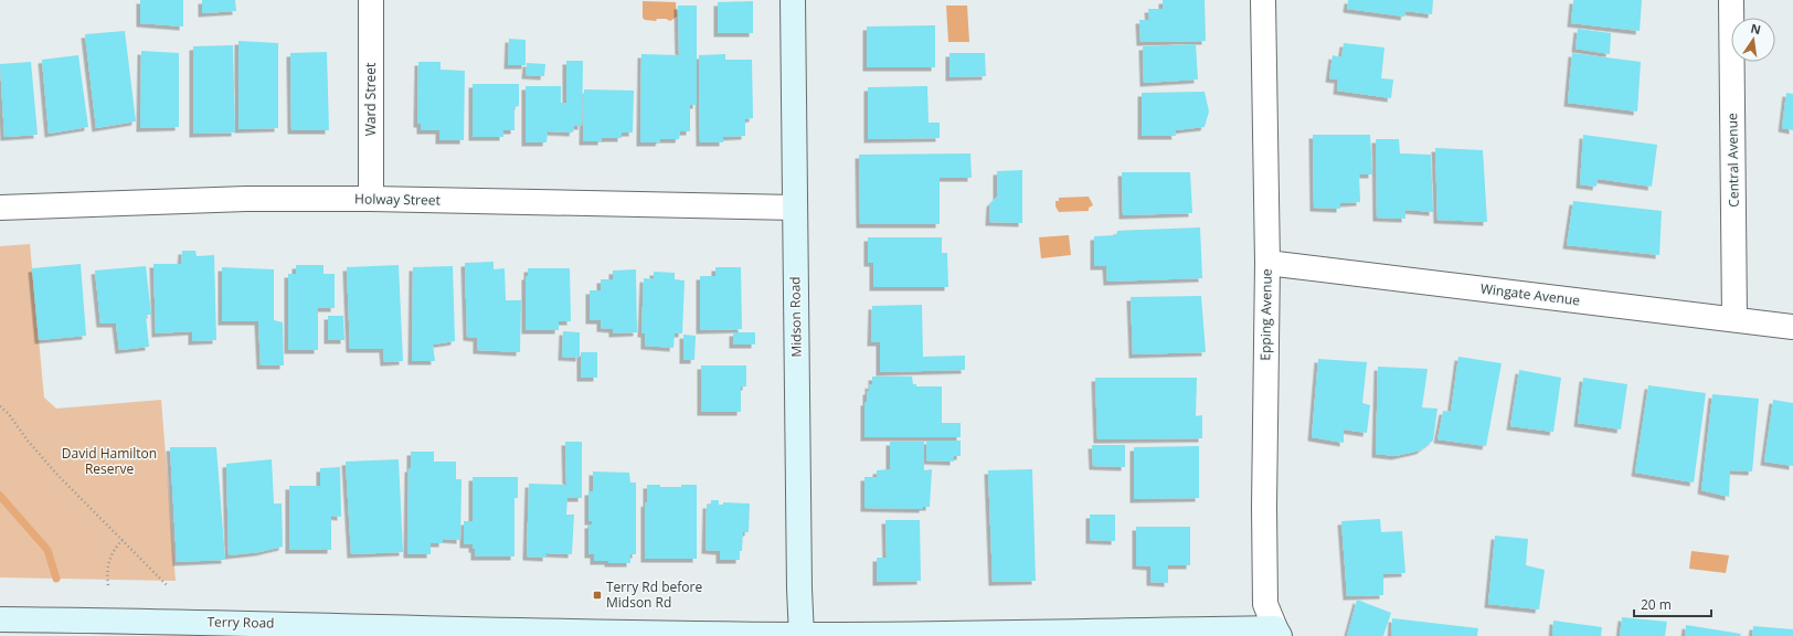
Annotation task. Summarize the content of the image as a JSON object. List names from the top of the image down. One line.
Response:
{"streets":{"street":["Ward Street","Central Avenue","Holway Street","Wingate Avenue","Epping Avenue","Midson Road","Terry Road"]},"crossings":[["Ward Street","Holway Street"],["Central Avenue","Wingate Avenue"],["Holway Street","Midson Road"],["Wingate Avenue","Epping Avenue"],["Epping Avenue","Terry Road"],["Midson Road","Terry Road"]],"parks":["David Hamilton Reserve"],"places":{"transit":["Terry Rd before Midson Rd"]},"scale_bar":"20 m","north":"top"}
